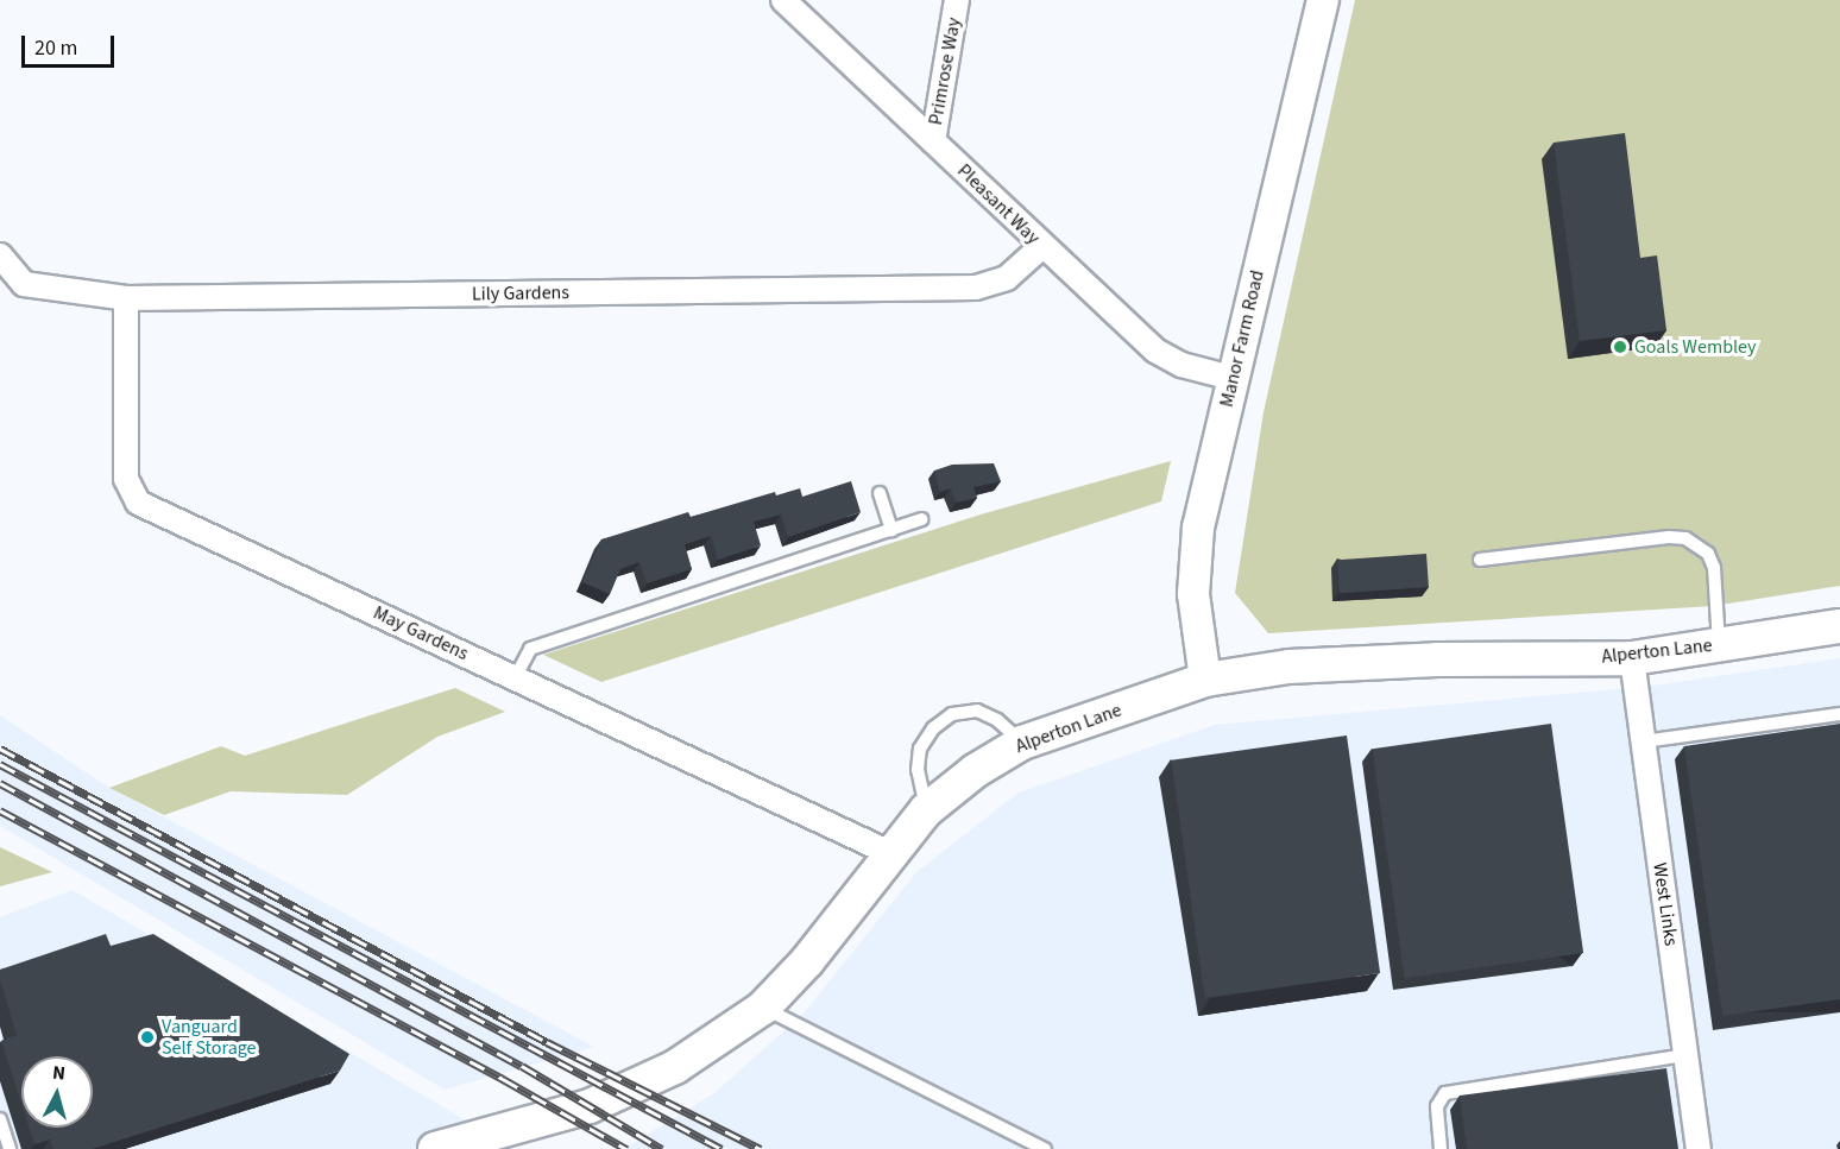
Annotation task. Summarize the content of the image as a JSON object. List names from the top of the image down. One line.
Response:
{"streets":{"main road":["Alperton Lane"],"street":["Primrose Way","Pleasant Way","Lily Gardens","Manor Farm Road","May Gardens","West Links"]},"crossings":[["Primrose Way","Pleasant Way"],["Pleasant Way","Lily Gardens"],["Pleasant Way","Manor Farm Road"],["Lily Gardens","May Gardens"],["Manor Farm Road","Alperton Lane"],["May Gardens","Alperton Lane"],["Alperton Lane","West Links"]],"places":["Goals Wembley","Vanguard Self Storage"],"scale_bar":"20 m","north":"top"}
